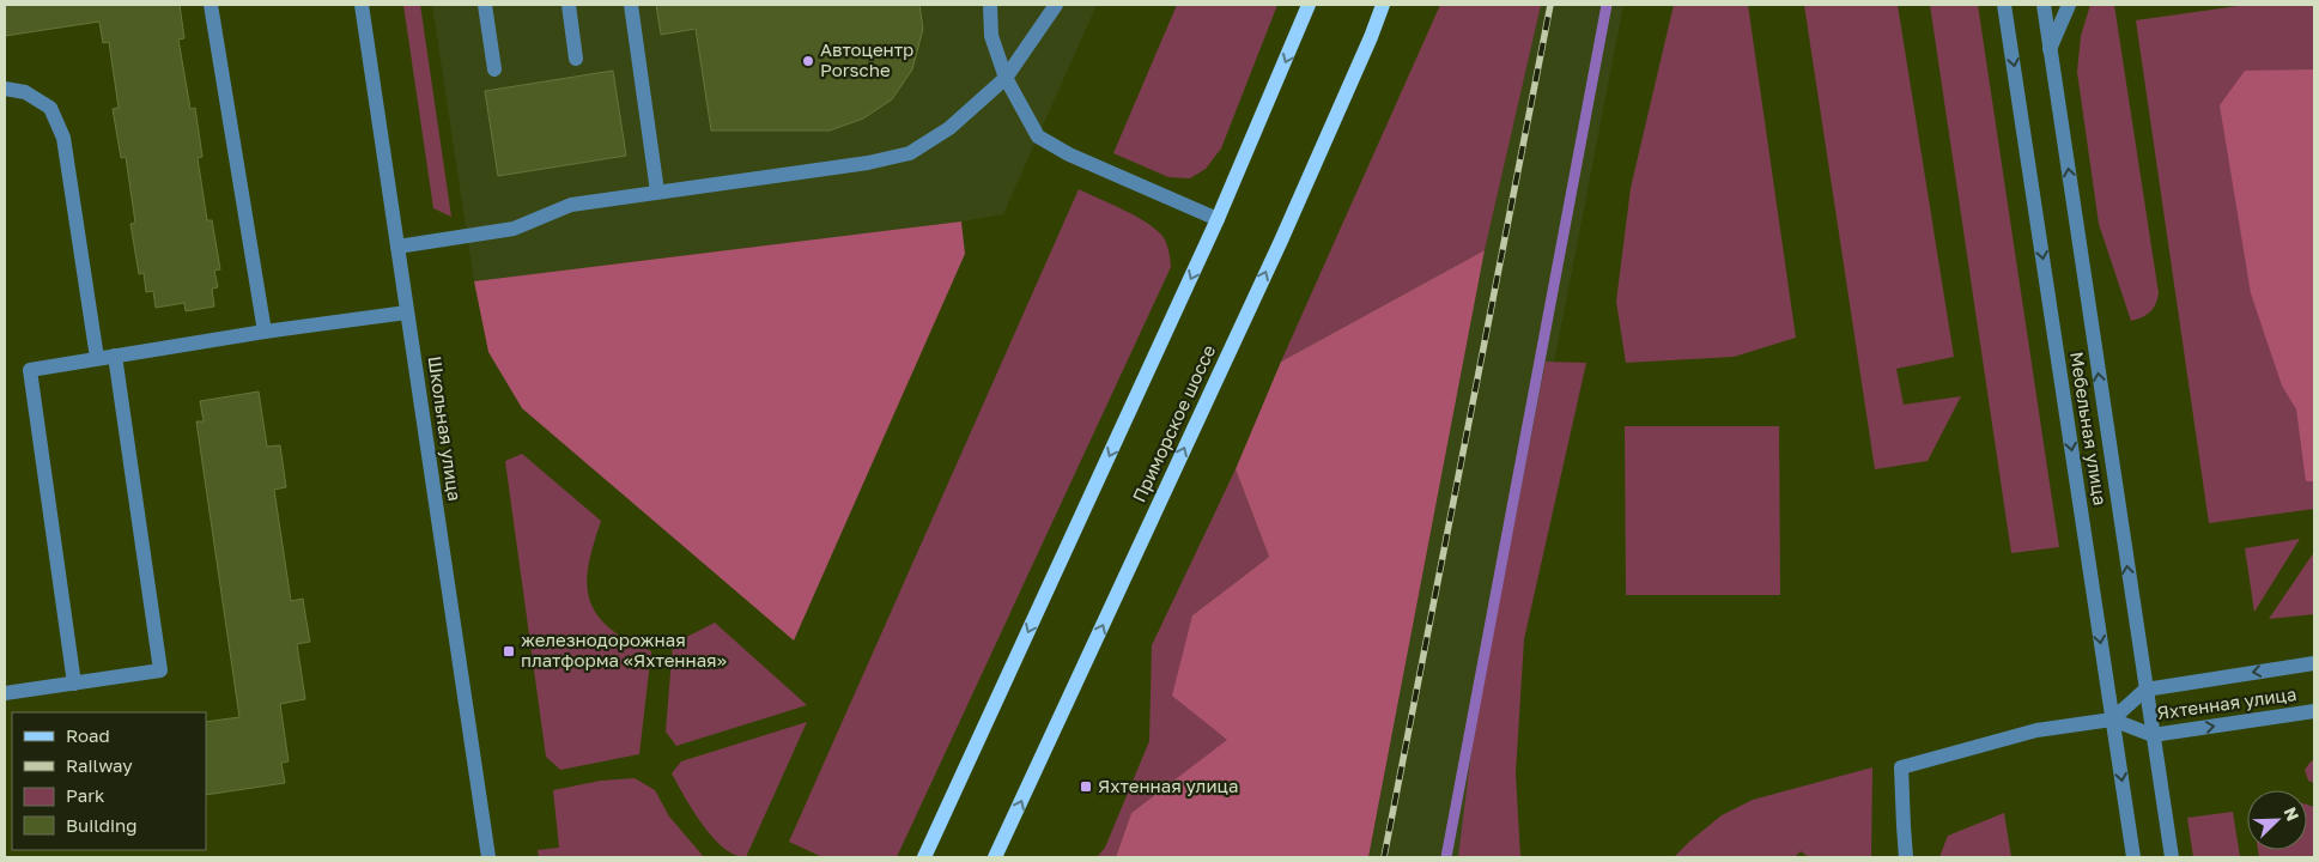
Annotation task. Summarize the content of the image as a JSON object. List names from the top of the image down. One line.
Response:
{"streets":{"main road":["Приморское шоссе"],"street":["Школьная улица","Мебельная улица","Яхтенная улица"]},"crossings":[["Мебельная улица","Яхтенная улица"]],"places":{"other":["Автоцентр Porsche"],"transit":["железнодорожная платформа «Яхтенная»","Яхтенная улица"]},"legend":["Road","Railway","Park","Building"],"north":"top right"}
